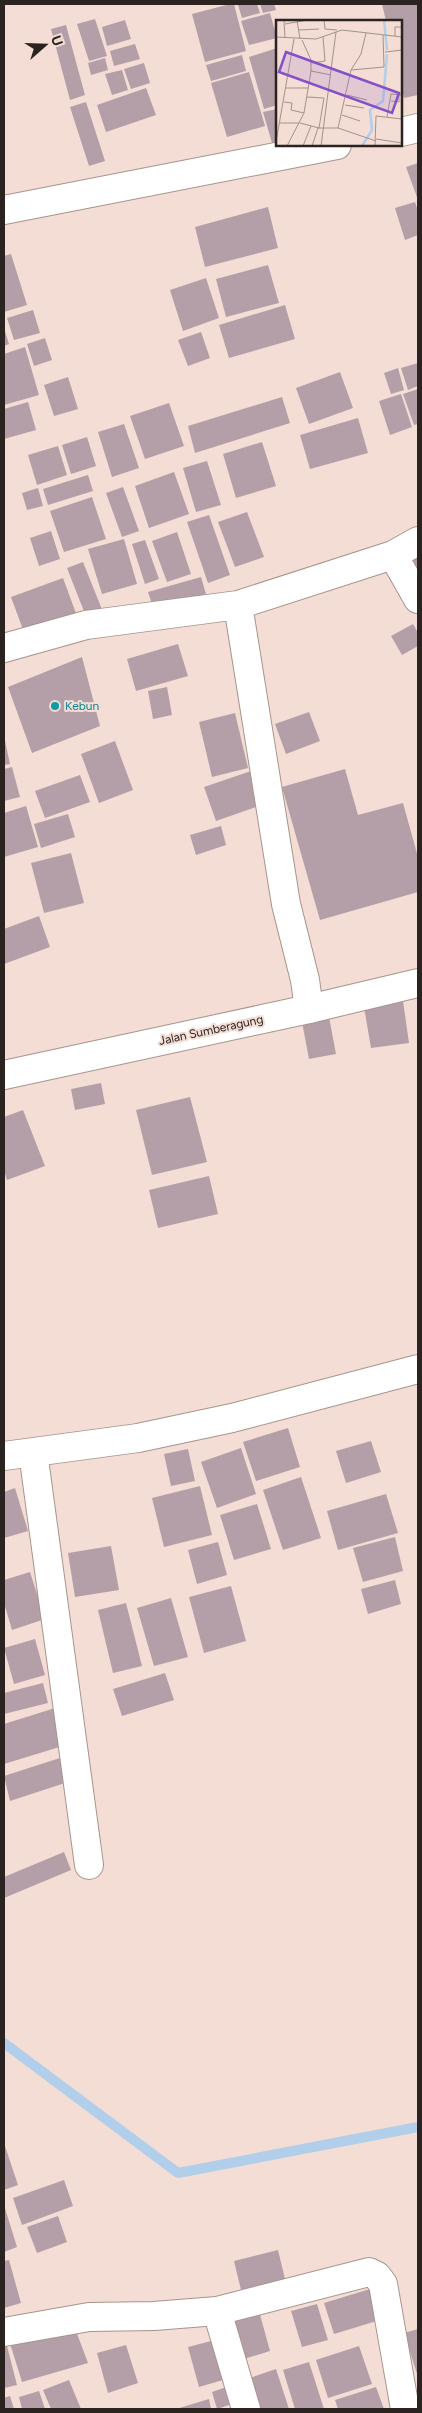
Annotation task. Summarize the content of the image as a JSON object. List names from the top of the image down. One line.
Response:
{"streets":{"street":["Jalan Sumberagung"]},"places":["Kebun"],"north":"right"}
